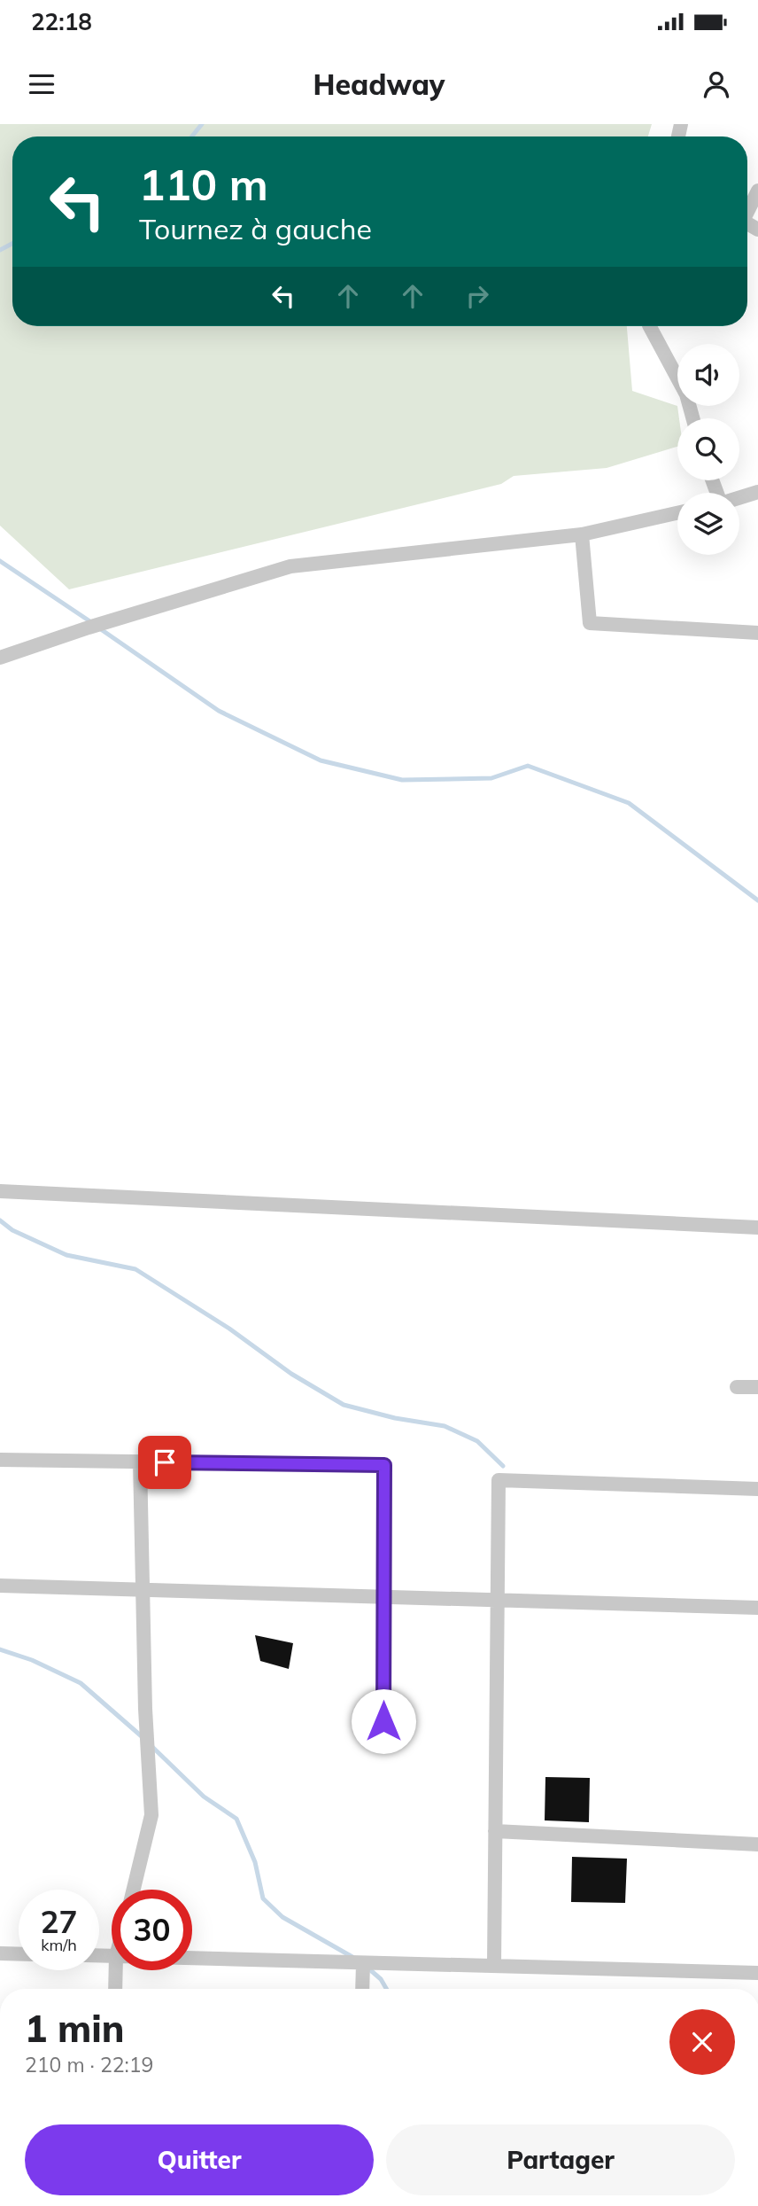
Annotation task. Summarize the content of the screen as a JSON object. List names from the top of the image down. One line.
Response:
{"page":{"status":"22:18","header":"Headway","turn":["110 m","Tournez à gauche"],"speed":"27 km/h","limit":"30","heading":["1 min","210 m · 22:19"],"buttons":["Quitter","Partager"]}}
